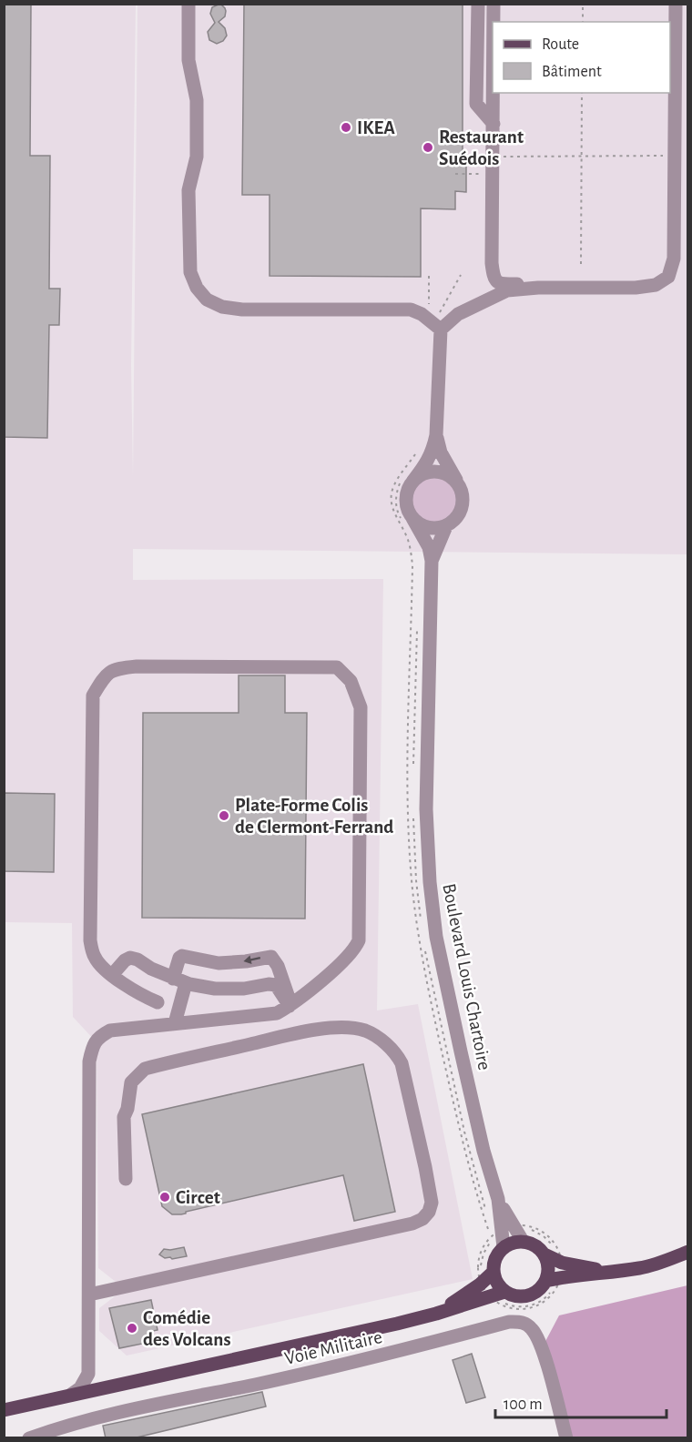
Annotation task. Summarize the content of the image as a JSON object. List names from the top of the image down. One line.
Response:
{"streets":{"street":["Boulevard Louis Chartoire","Voie Militaire"]},"places":["IKEA","Restaurant Suédois","Plate-Forme Colis de Clermont-Ferrand","Circet","Comédie des Volcans"],"legend":["Route","Bâtiment"],"scale_bar":"100 m"}
